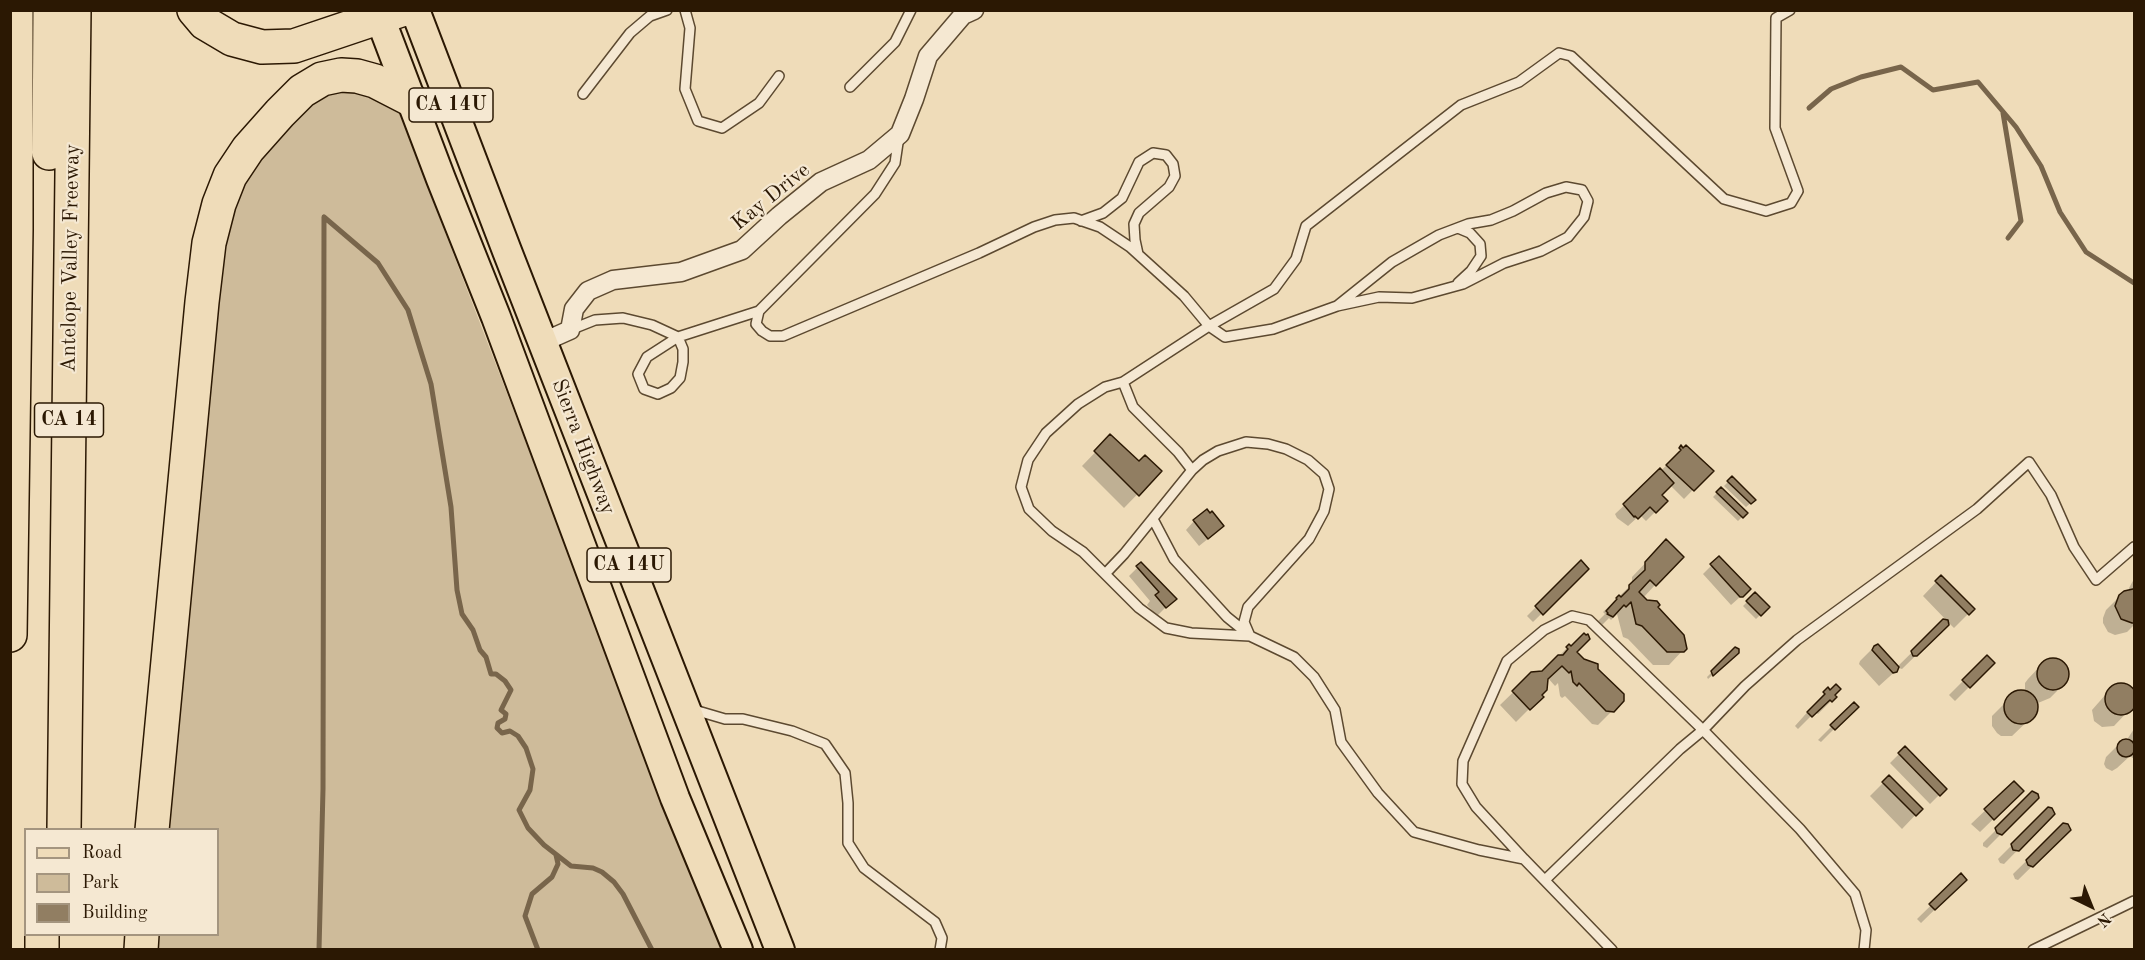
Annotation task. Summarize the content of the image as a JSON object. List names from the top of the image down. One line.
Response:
{"streets":{"highway":["Antelope Valley Freeway","CA 14"],"main road":["CA 14U","Sierra Highway"],"street":["Kay Drive"]},"legend":["Road","Park","Building"],"north":"bottom right"}
